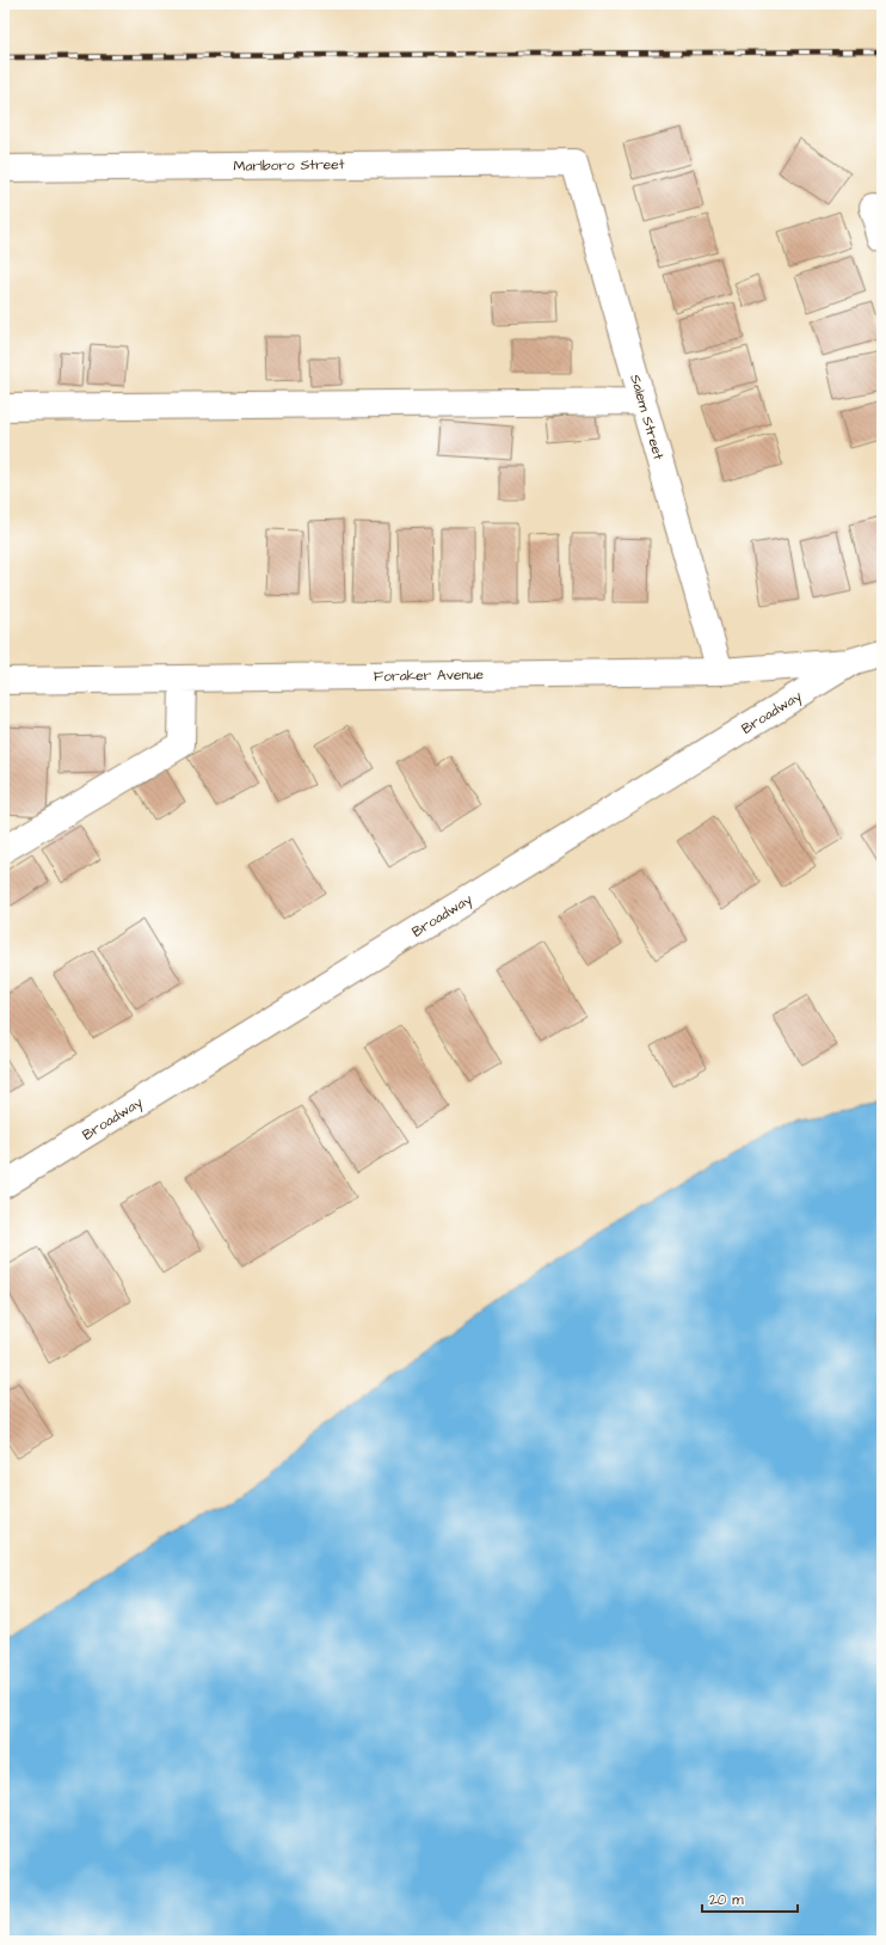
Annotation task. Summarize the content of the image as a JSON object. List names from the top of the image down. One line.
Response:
{"streets":{"street":["Marlboro Street","Salem Street","Foraker Avenue","Broadway"]},"crossings":[["Marlboro Street","Salem Street"],["Salem Street","Foraker Avenue"],["Foraker Avenue","Broadway"]],"scale_bar":"20 m"}
